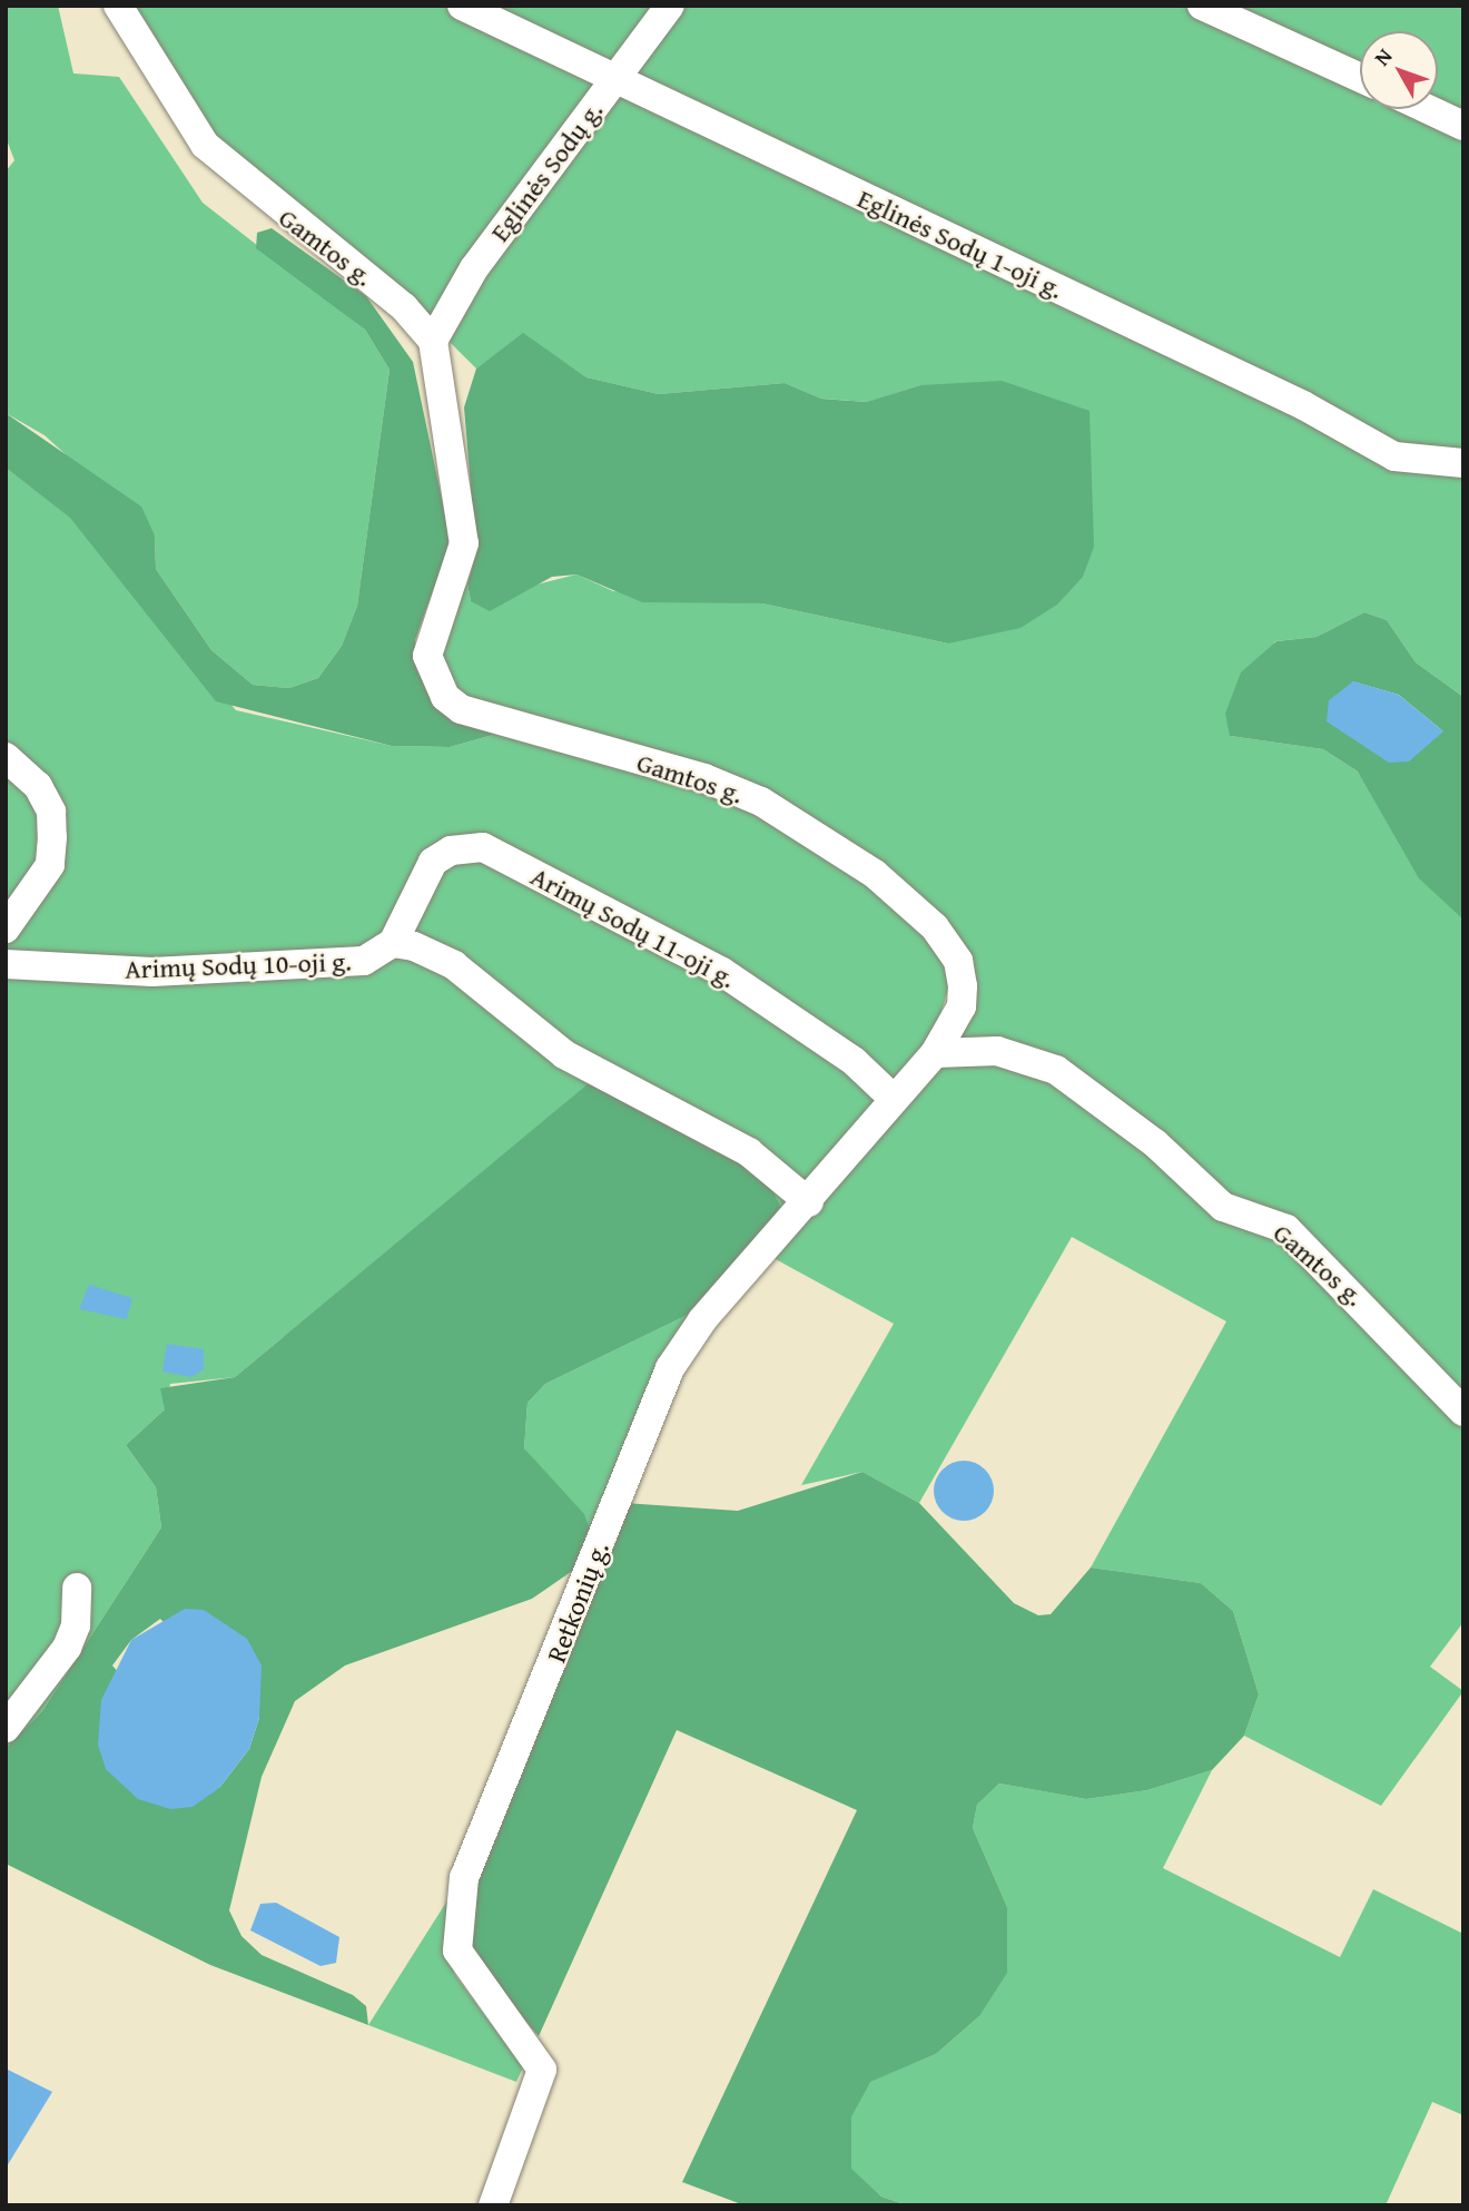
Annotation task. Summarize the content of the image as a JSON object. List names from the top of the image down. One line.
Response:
{"streets":{"street":["Eglinės Sodų g.","Eglinės Sodų 1-oji g.","Gamtos g.","Arimų Sodų 11-oji g.","Arimų Sodų 10-oji g.","Retkonių g."]},"crossings":[["Eglinės Sodų g.","Eglinės Sodų 1-oji g."],["Eglinės Sodų g.","Gamtos g."],["Gamtos g.","Retkonių g."],["Arimų Sodų 11-oji g.","Arimų Sodų 10-oji g."],["Arimų Sodų 11-oji g.","Retkonių g."]],"north":"top left"}
